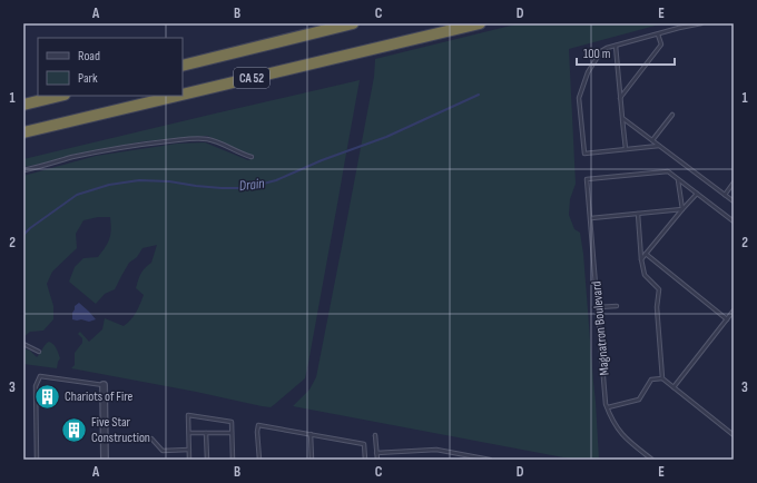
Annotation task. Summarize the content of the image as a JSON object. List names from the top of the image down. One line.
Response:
{"streets":{"highway":["CA 52"],"lane":["Magnatron Boulevard"]},"water":["Drain"],"places":{"building":["Chariots of Fire","Five Star Construction"]},"legend":["Road","Park"],"scale_bar":"100 m","grid":{"columns":["A","B","C","D","E"],"rows":["1","2","3"]}}
